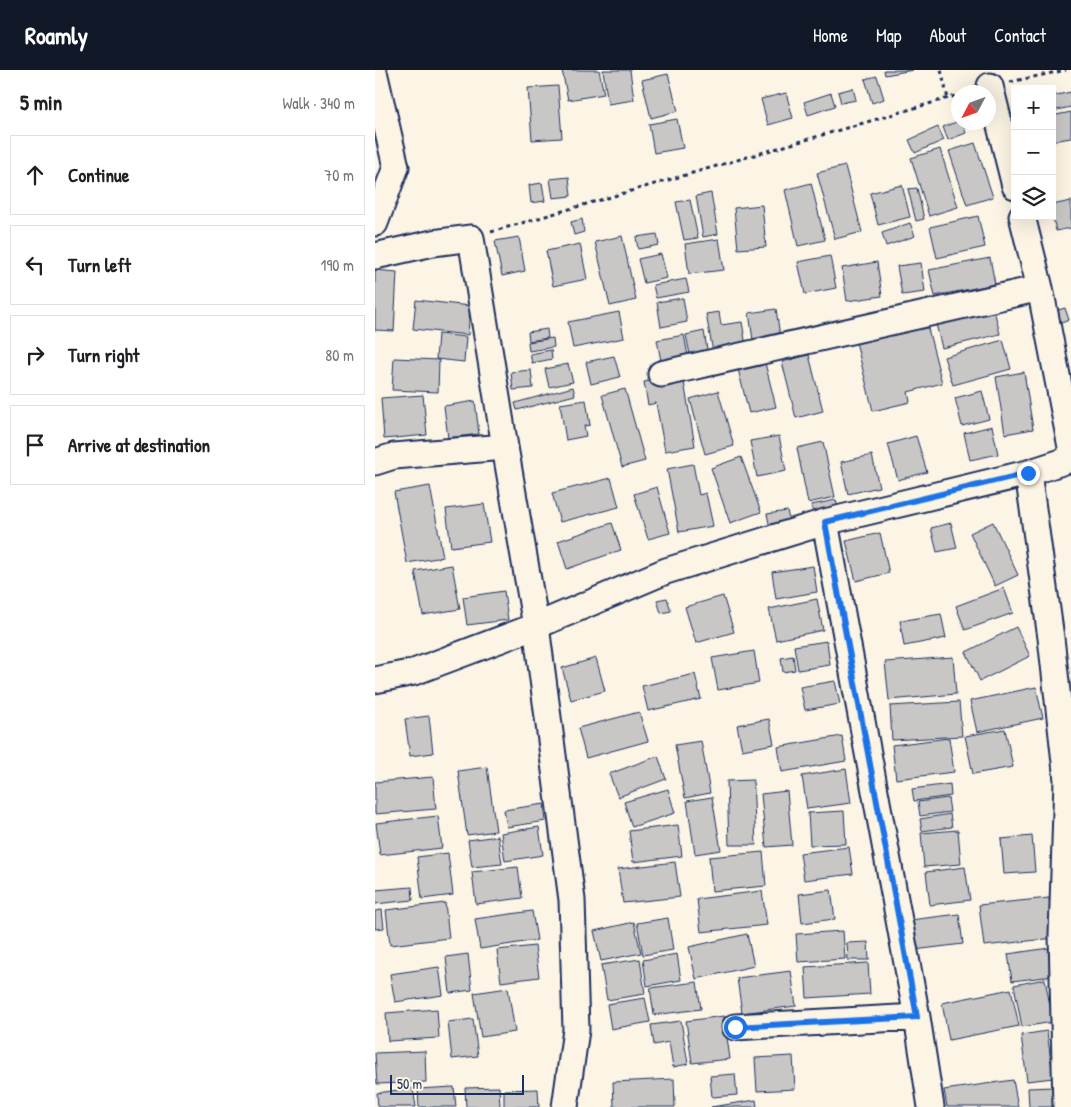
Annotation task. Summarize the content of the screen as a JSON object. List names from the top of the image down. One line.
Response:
{"scale_bar":"50 m","north":"bottom left","page":{"header":"Roamly","nav":["Home","Map","About","Contact"],"heading":["5 min","Walk · 340 m"],"map_buttons":["+","−"],"list":[["Continue","70 m"],["Turn left","190 m"],["Turn right","80 m"],"Arrive at destination"],"scale":"50 m"}}
